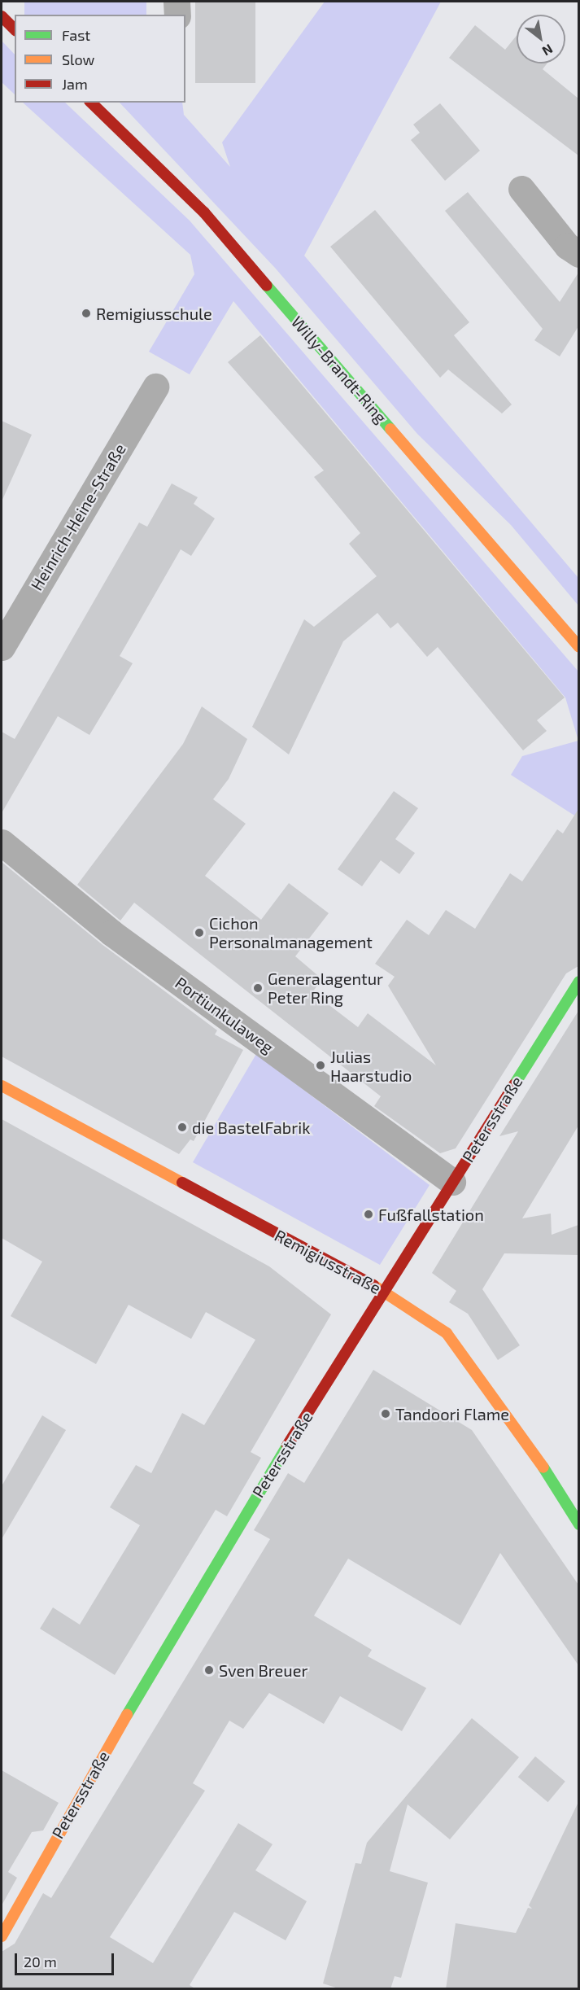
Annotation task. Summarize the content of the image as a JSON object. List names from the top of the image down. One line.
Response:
{"streets":{"street":["Willy-Brandt-Ring","Heinrich-Heine-Straße","Portiunkulaweg","Petersstraße","Remigiusstraße"]},"crossings":[["Portiunkulaweg","Petersstraße"],["Petersstraße","Remigiusstraße"]],"places":["Remigiusschule","Cichon Personalmanagement","Generalagentur Peter Ring","Julias Haarstudio","die BastelFabrik","Fußfallstation","Tandoori Flame","Sven Breuer"],"legend":["Fast","Slow","Jam"],"scale_bar":"20 m","north":"bottom right"}
